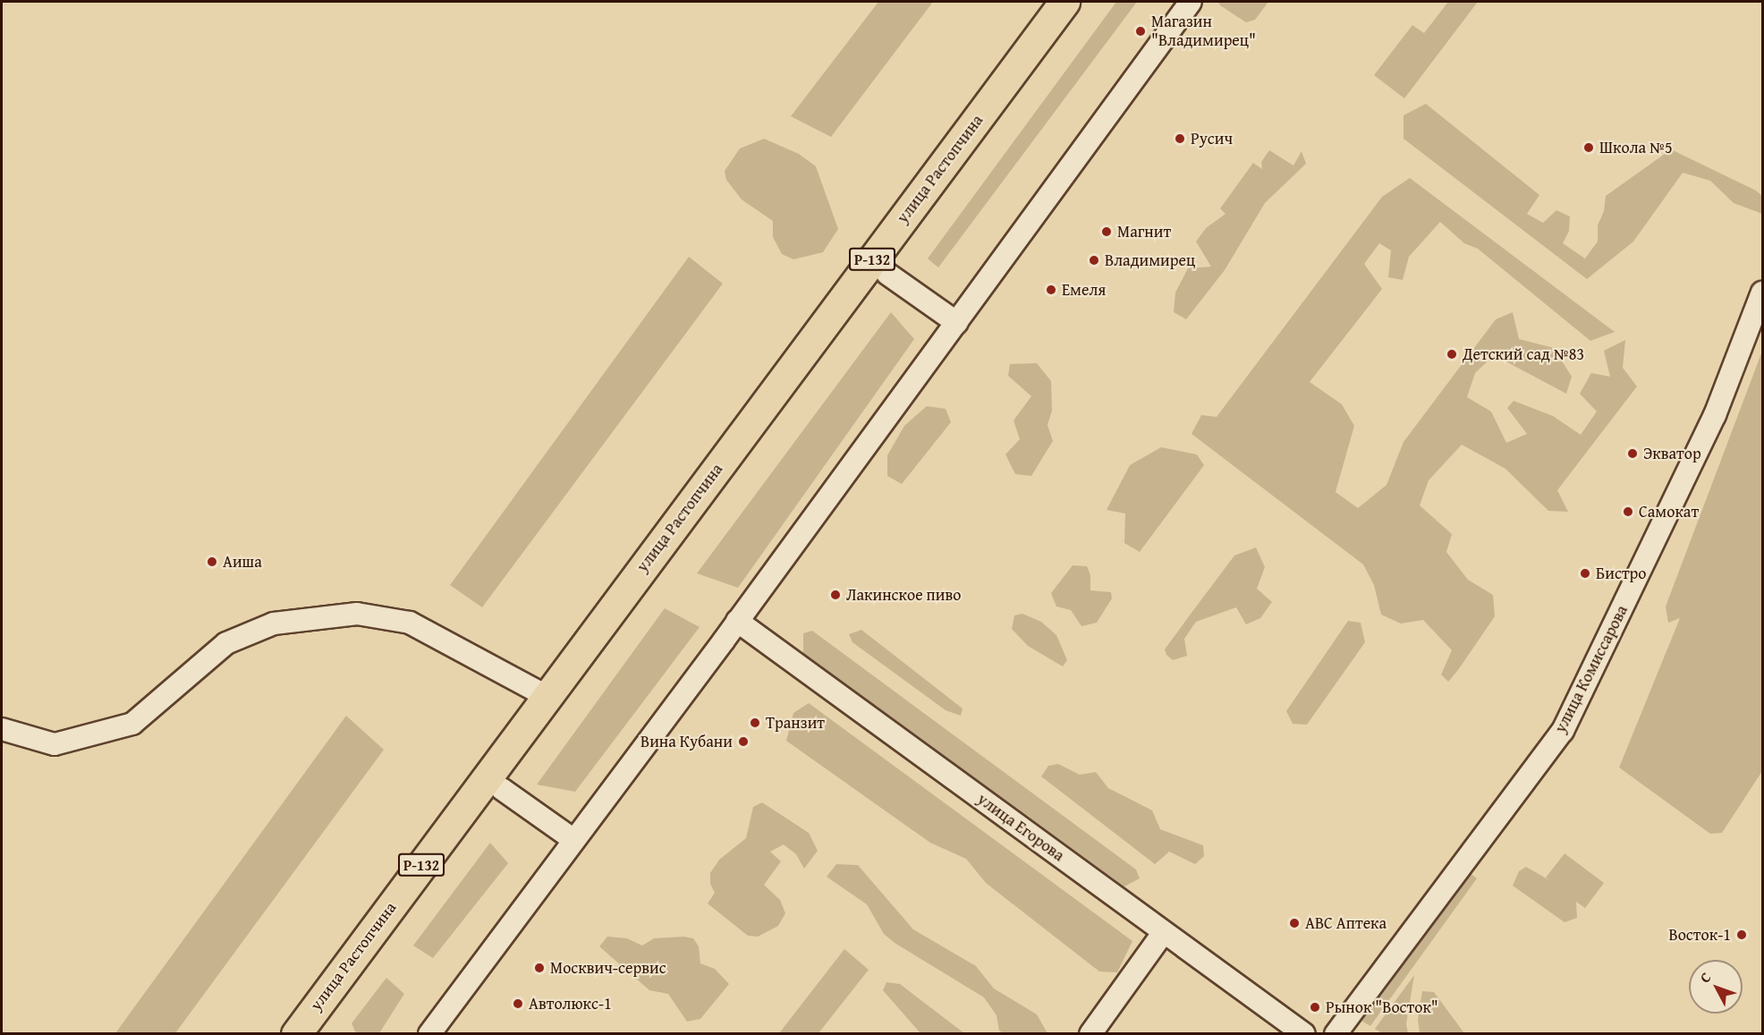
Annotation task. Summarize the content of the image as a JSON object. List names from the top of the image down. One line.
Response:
{"streets":{"highway":["улица Растопчина","Р-132"],"street":["улица Комиссарова","улица Егорова"]},"places":["Магазин \"Владимирец\"","Русич","Школа №5","Магнит","Владимирец","Емеля","Детский сад №83","Экватор","Самокат","Аиша","Бистро","Лакинское пиво","Транзит","Вина Кубани","ABC Аптека","Восток-1","Москвич-сервис","Автолюкс-1","Рынок \"Восток\""],"north":"top left"}
